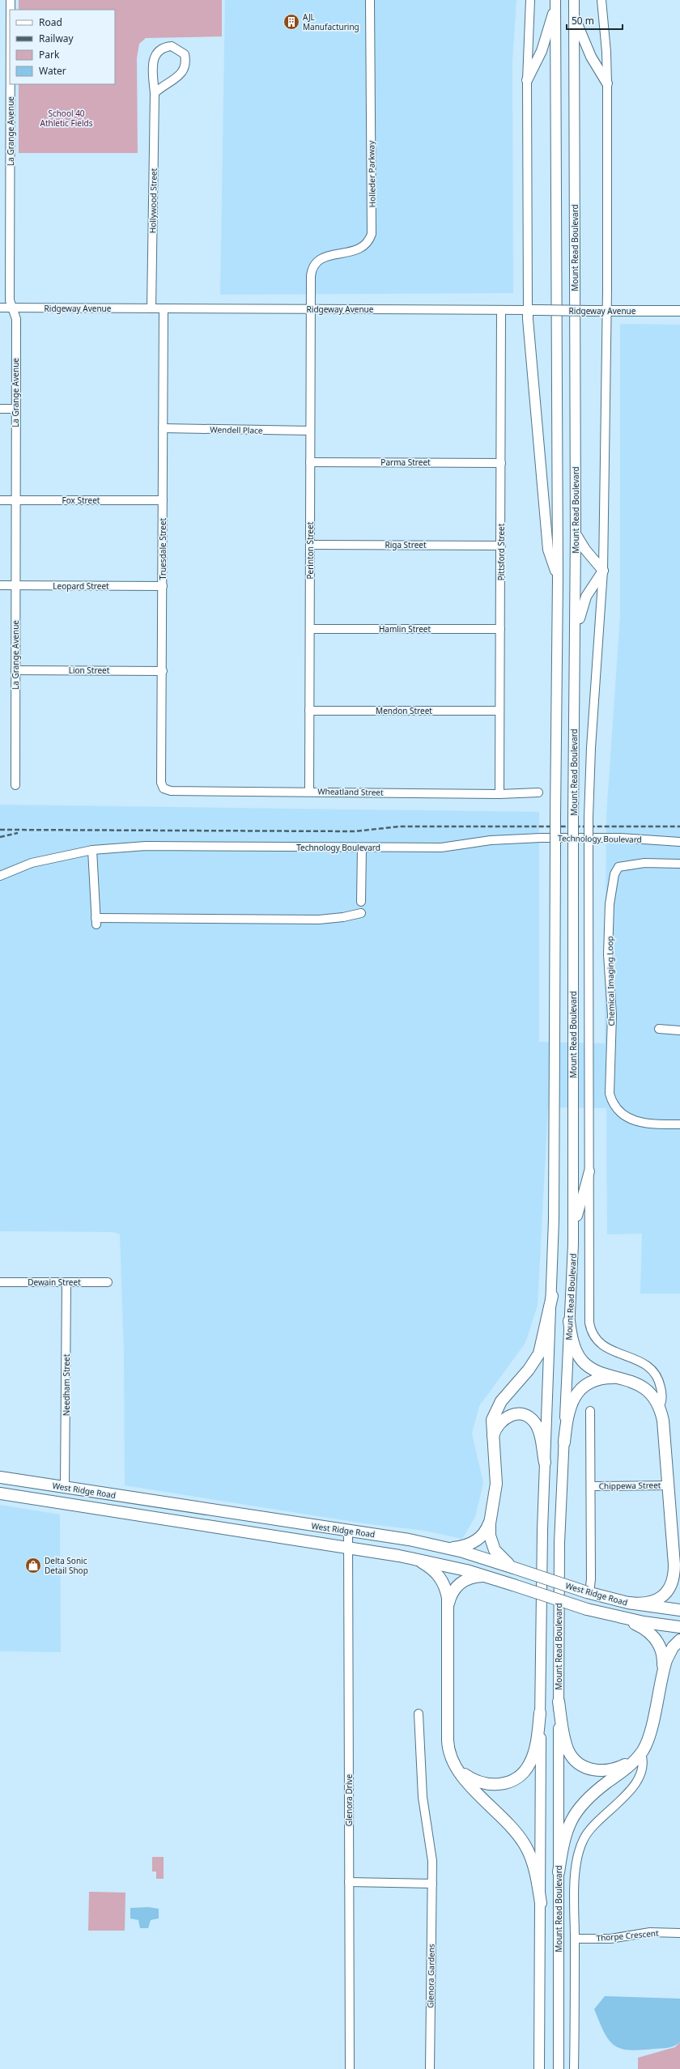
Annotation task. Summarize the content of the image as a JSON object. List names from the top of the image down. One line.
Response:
{"streets":{"highway":["West Ridge Road"],"main road":["Mount Read Boulevard","Ridgeway Avenue"],"street":["La Grange Avenue","Holleder Parkway","Hollywood Street","Wendell Place","Parma Street","Fox Street","Riga Street","Truesdale Street","Perinton Street","Pittsford Street","Leopard Street","Hamlin Street","Lion Street","Mendon Street","Wheatland Street","Technology Boulevard","Chemical Imaging Loop","Dewain Street","Needham Street","Chippewa Street","Glenora Drive","Thorpe Crescent","Glenora Gardens"]},"crossings":[["La Grange Avenue","Ridgeway Avenue"],["La Grange Avenue","Fox Street"],["La Grange Avenue","Leopard Street"],["La Grange Avenue","Lion Street"],["Holleder Parkway","Ridgeway Avenue"],["Holleder Parkway","Perinton Street"],["Hollywood Street","Ridgeway Avenue"],["Mount Read Boulevard","Ridgeway Avenue"],["Mount Read Boulevard","Thorpe Crescent"],["Ridgeway Avenue","Truesdale Street"],["Ridgeway Avenue","Perinton Street"],["Ridgeway Avenue","Pittsford Street"],["Wendell Place","Truesdale Street"],["Wendell Place","Perinton Street"],["Parma Street","Perinton Street"],["Parma Street","Pittsford Street"],["Fox Street","Truesdale Street"],["Riga Street","Perinton Street"],["Riga Street","Pittsford Street"],["Truesdale Street","Leopard Street"],["Truesdale Street","Lion Street"],["Truesdale Street","Wheatland Street"],["Perinton Street","Hamlin Street"],["Perinton Street","Mendon Street"],["Perinton Street","Wheatland Street"],["Pittsford Street","Hamlin Street"],["Pittsford Street","Mendon Street"],["Pittsford Street","Wheatland Street"],["Dewain Street","Needham Street"],["Needham Street","West Ridge Road"],["West Ridge Road","Glenora Drive"]],"parks":["School 40 Athletic Fields"],"places":{"building":["AJL Manufacturing"],"shop":["Delta Sonic Detail Shop"]},"legend":["Road","Railway","Park","Water"],"scale_bar":"50 m"}
